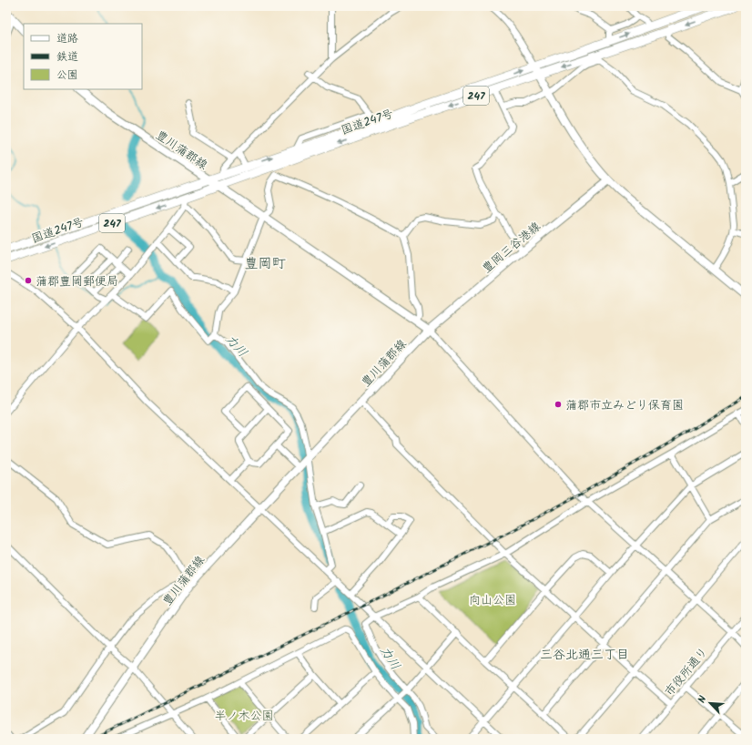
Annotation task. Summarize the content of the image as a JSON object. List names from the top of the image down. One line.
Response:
{"streets":{"highway":["247","国道247号"],"main road":["豊川蒲郡線","豊岡三谷港線"],"street":["市役所通り"]},"crossings":[["国道247号","豊川蒲郡線"],["豊川蒲郡線","豊岡三谷港線"]],"districts":["豊岡町","三谷北通三丁目"],"water":["力川"],"parks":["向山公園","半ノ木公園"],"places":["蒲郡豊岡郵便局","蒲郡市立みどり保育園"],"legend":["道路","鉄道","公園"],"north":"top left"}
